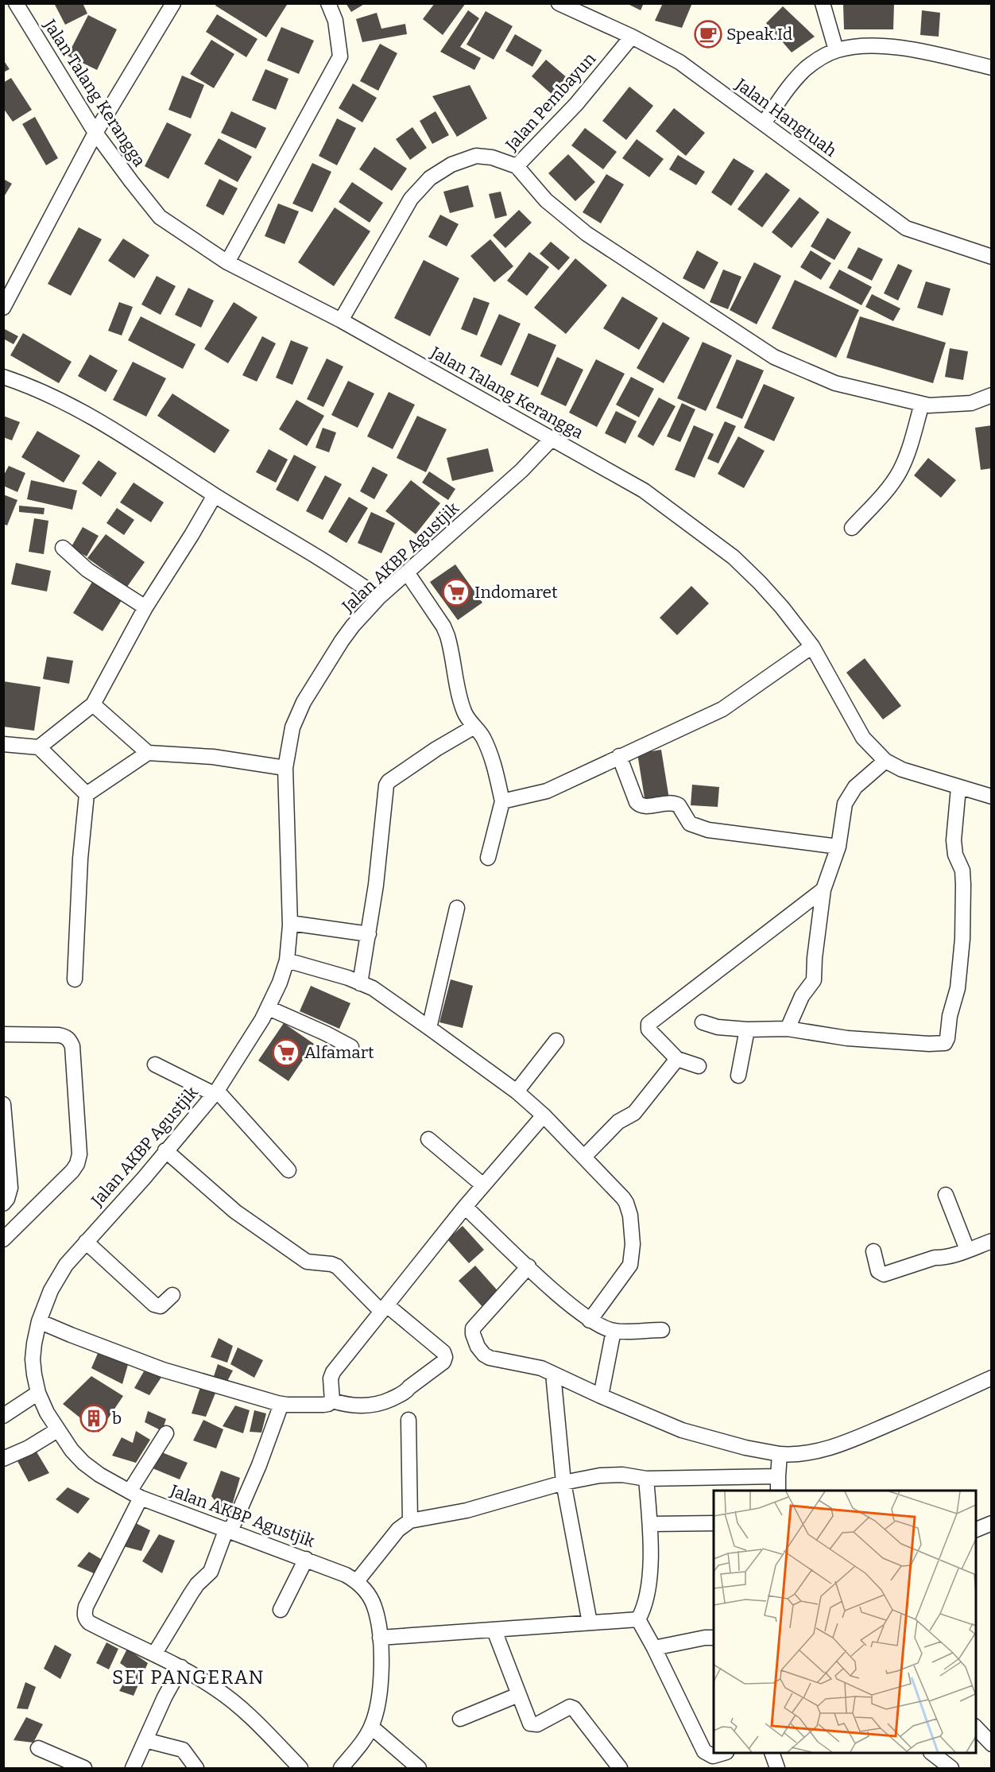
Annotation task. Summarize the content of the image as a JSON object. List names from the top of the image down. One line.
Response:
{"streets":{"street":["Jalan Talang Kerangga","Jalan Pembayun","Jalan Hangtuah","Jalan AKBP Agustjik"]},"crossings":[["Jalan Talang Kerangga","Jalan Pembayun"],["Jalan Talang Kerangga","Jalan AKBP Agustjik"],["Jalan Pembayun","Jalan Hangtuah"]],"districts":["SEI PANGERAN"],"places":{"cafe":["Speak.Id"],"supermarket":["Indomaret","Alfamart"],"building":["b"]}}
